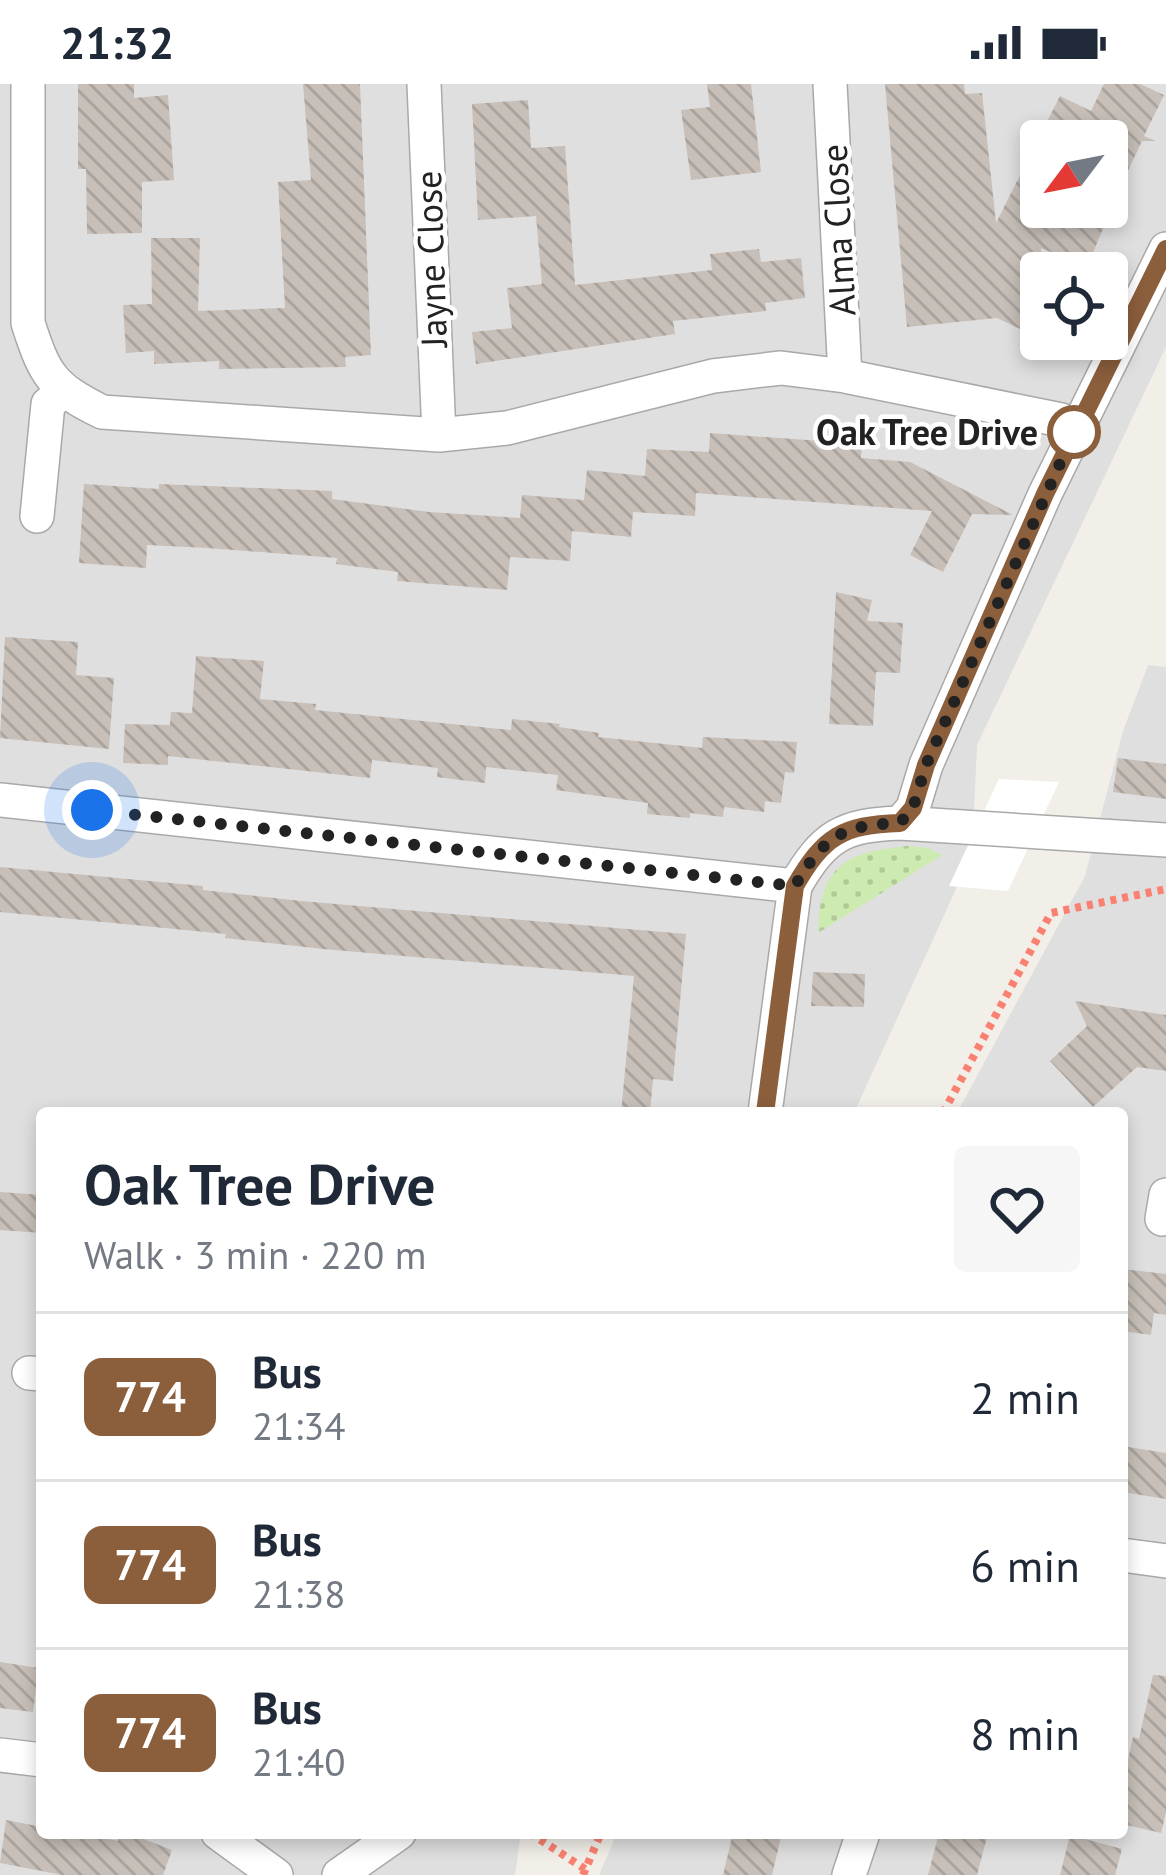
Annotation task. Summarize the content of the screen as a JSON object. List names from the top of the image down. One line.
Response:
{"streets":{"street":["Alma Close","Jayne Close"]},"places":["Oak Tree Drive"],"lines":["bus line 774"],"north":"bottom left","page":{"status":"21:32","heading":["Oak Tree Drive","Walk · 3 min · 220 m"],"list":[{"mark":"774","name":"Bus","note":"21:34","value":"2 min"},{"mark":"774","name":"Bus","note":"21:38","value":"6 min"},{"mark":"774","name":"Bus","note":"21:40","value":"8 min"}]}}
